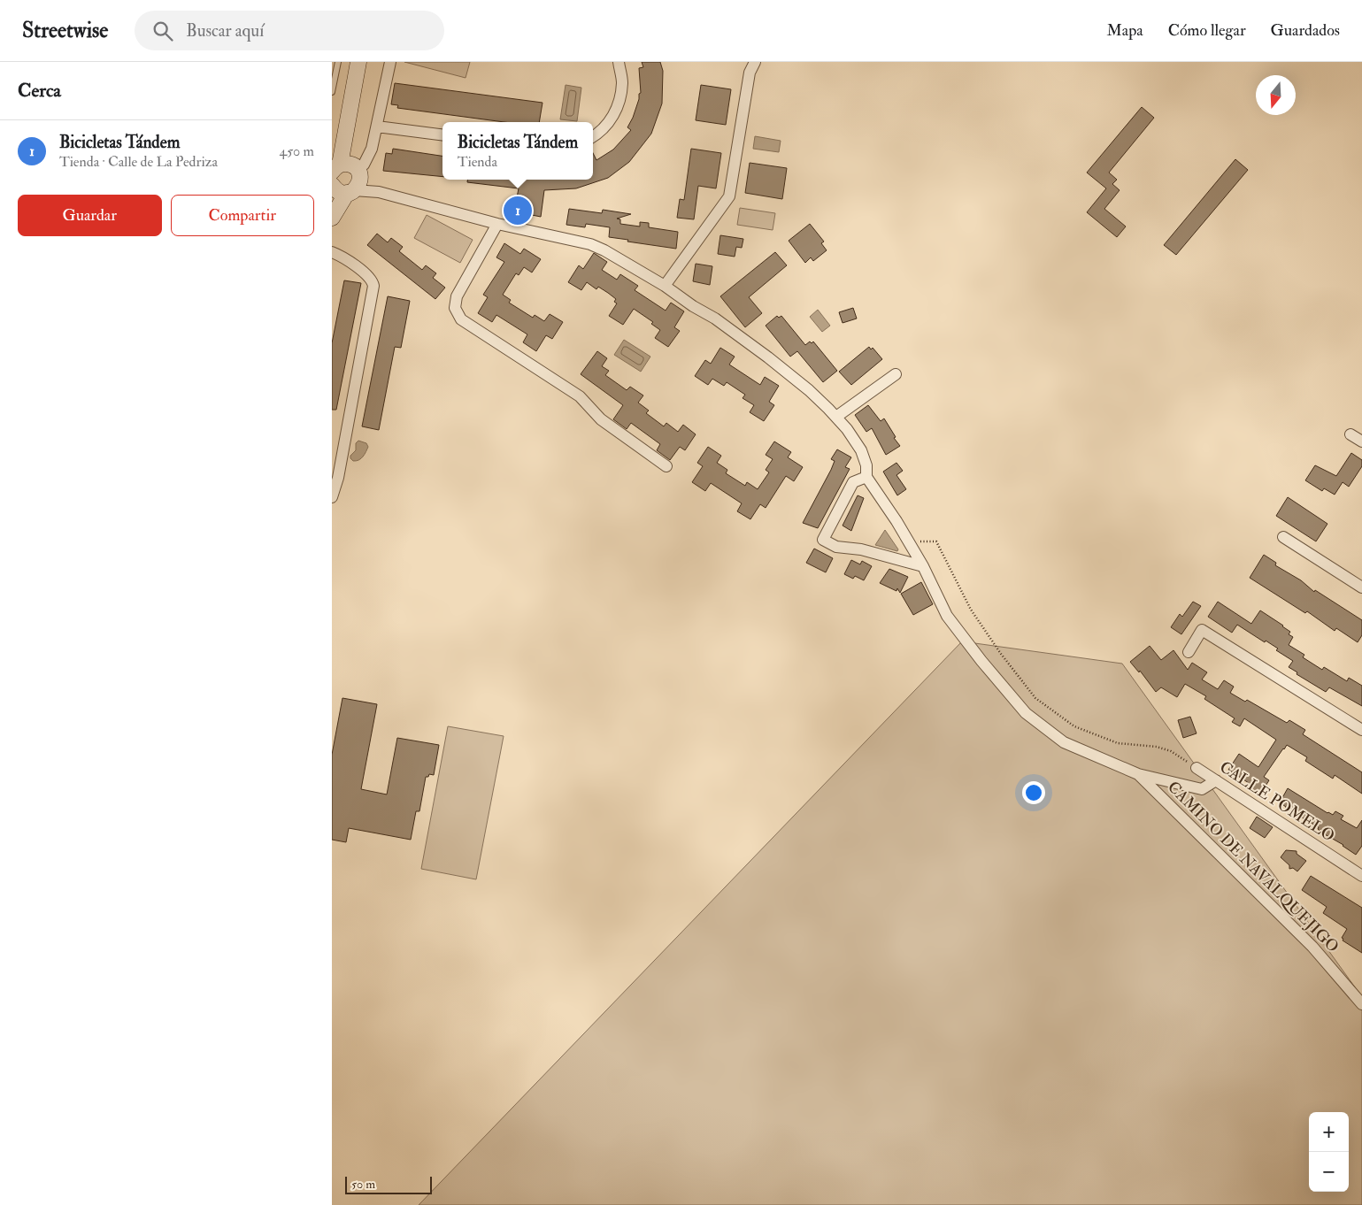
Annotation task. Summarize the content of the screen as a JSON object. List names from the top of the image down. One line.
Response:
{"streets":{"street":["CALLE POMELO","CAMINO DE NAVALQUEJIGO"]},"scale_bar":"50 m","north":"bottom","page":{"header":"Streetwise","search":"Buscar aquí","nav":["Mapa","Cómo llegar","Guardados"],"heading":"Cerca","list":[{"mark":"1","name":"Bicicletas Tándem","note":"Tienda · Calle de La Pedriza","value":"450 m"}],"popup":["Bicicletas Tándem","Tienda"],"buttons":["Guardar","Compartir"],"pins":"1","map_buttons":["+","−"],"scale":"50 m"}}
